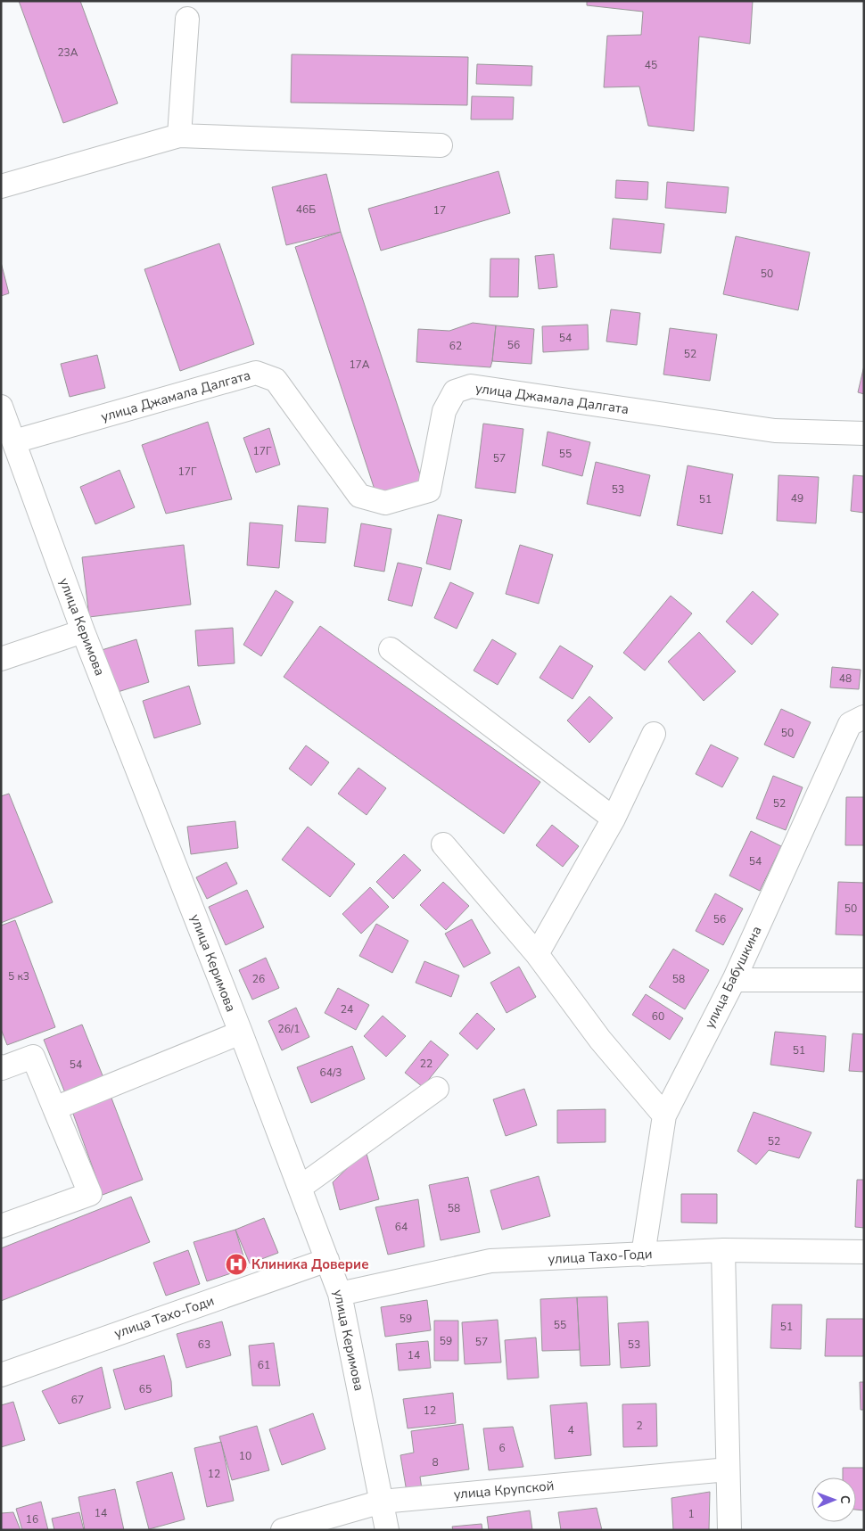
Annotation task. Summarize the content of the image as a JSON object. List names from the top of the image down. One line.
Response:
{"streets":{"street":["улица Джамала Далгата","улица Керимова","улица Бабушкина","улица Тахо-Годи","улица Крупской"]},"crossings":[["улица Джамала Далгата","улица Керимова"],["улица Керимова","улица Тахо-Годи"],["улица Керимова","улица Крупской"],["улица Бабушкина","улица Тахо-Годи"]],"places":{"hospital":["Клиника Доверие"]},"house_numbers":["23А","45","46Б","17","50","54","56","62","52","17А","17Г","55","57","17Г","53","49","51","48","50","52","54","50","56","5 к3","26","58","24","60","26/1","51","22","54","64/3","52","58","64","59","55","51","59","57","63","53","14","61","65","67","12","2","4","6","10","8","12","14","1","16"],"north":"right"}
